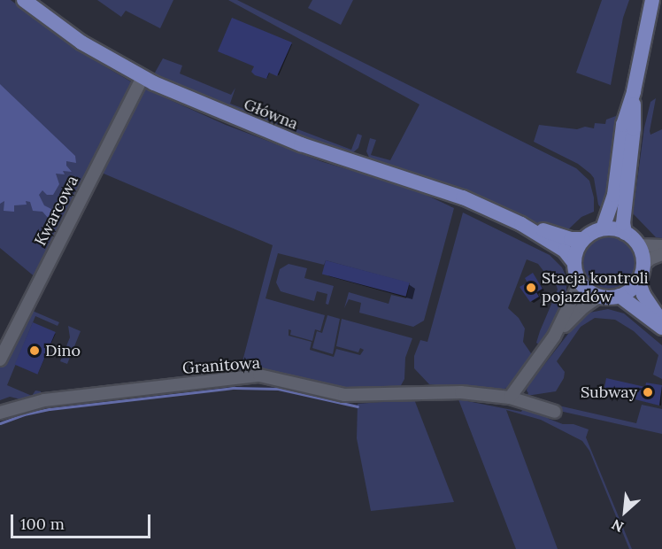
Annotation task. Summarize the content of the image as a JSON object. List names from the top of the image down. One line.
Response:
{"streets":{"main road":["Główna"],"street":["Kwarcowa","Granitowa"]},"crossings":[["Główna","Kwarcowa"]],"places":["Stacja kontroli pojazdów","Dino","Subway"],"scale_bar":"100 m","north":"bottom left"}
